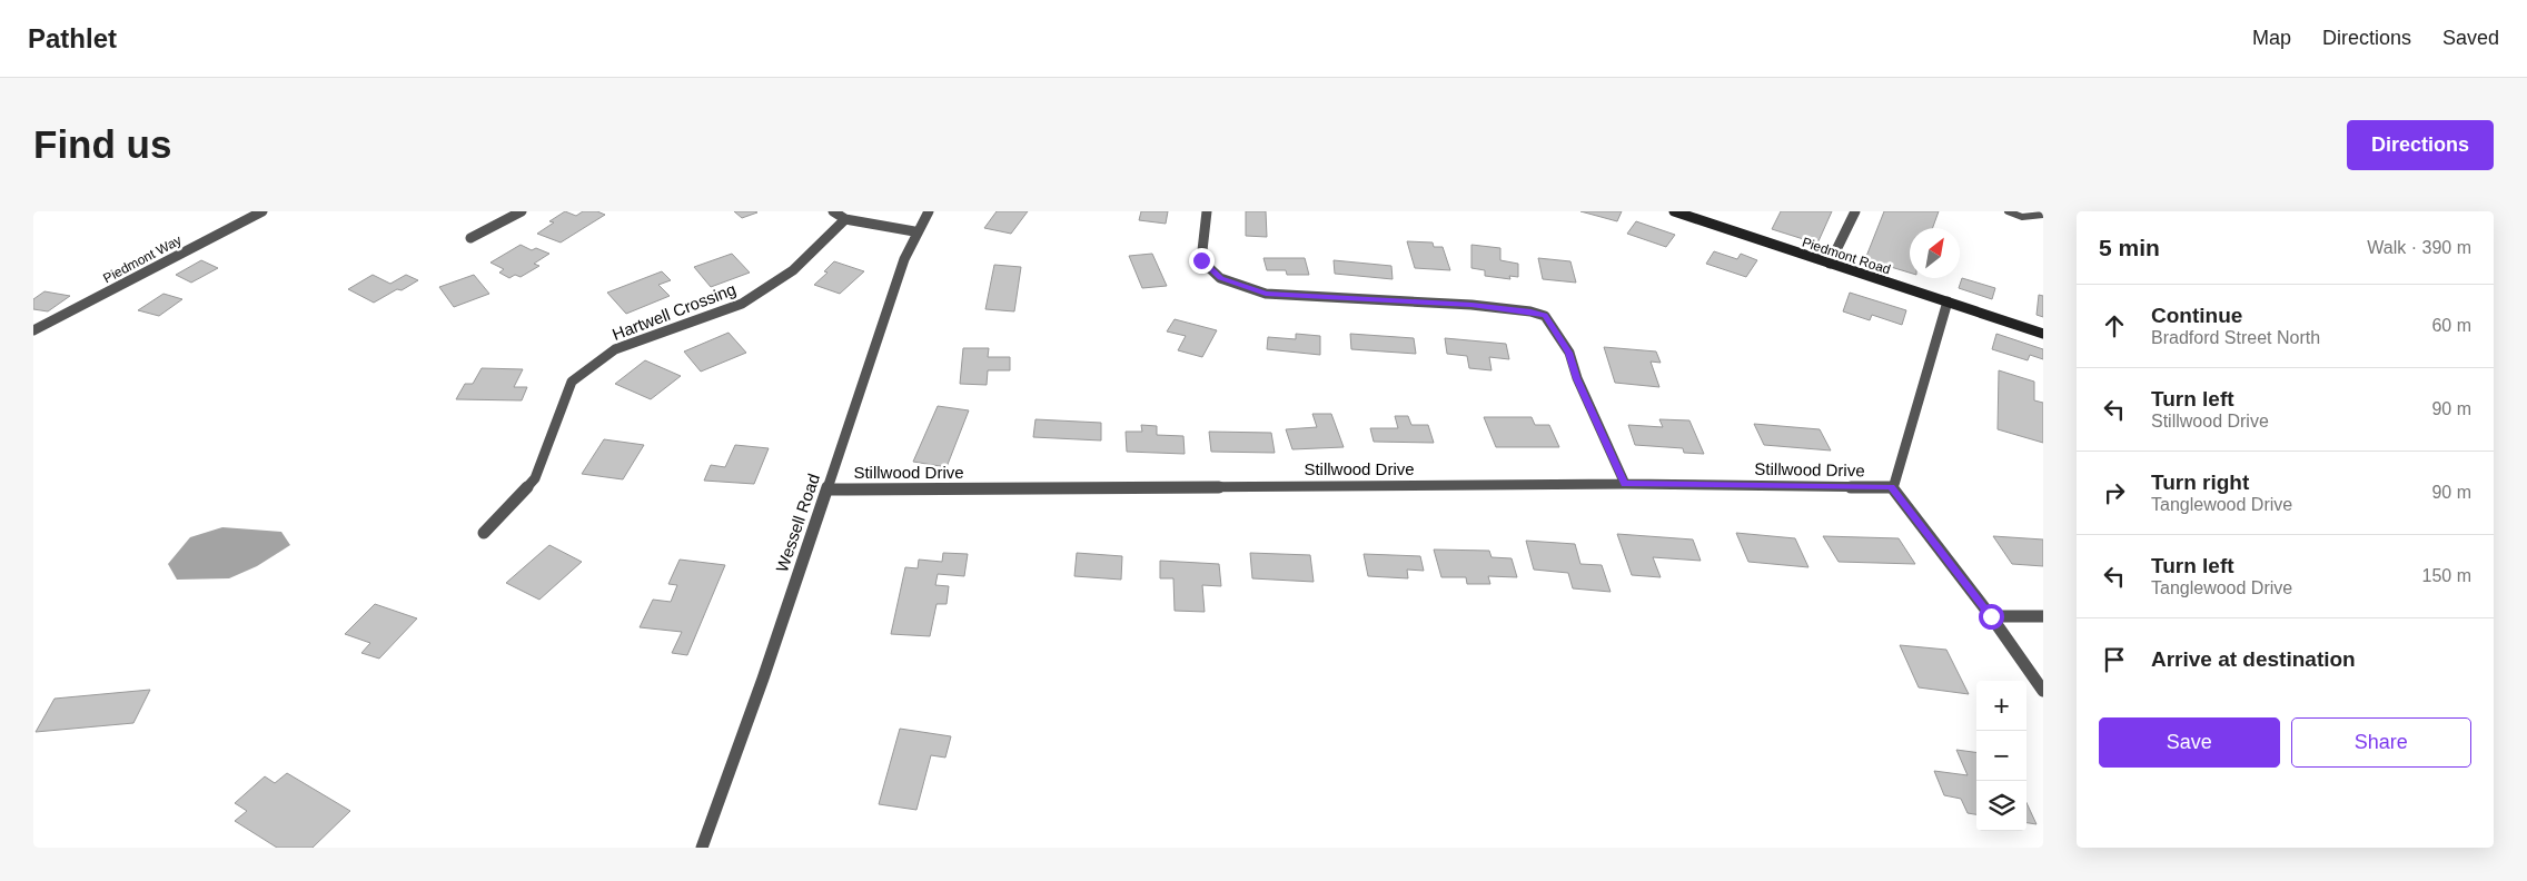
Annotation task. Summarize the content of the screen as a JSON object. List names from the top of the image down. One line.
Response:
{"streets":{"street":["Piedmont Road","Piedmont Way","Hartwell Crossing","Stillwood Drive","Wessell Road"]},"crossings":[["Stillwood Drive","Wessell Road"]],"north":"top right","page":{"header":"Pathlet","nav":["Map","Directions","Saved"],"buttons":["Directions",["Save","Share"]],"title":"Find us","heading":["5 min","Walk · 390 m"],"list":[["Continue","Bradford Street North","60 m"],["Turn left","Stillwood Drive","90 m"],["Turn right","Tanglewood Drive","90 m"],["Turn left","Tanglewood Drive","150 m"],"Arrive at destination"],"map_buttons":["+","−"]}}
